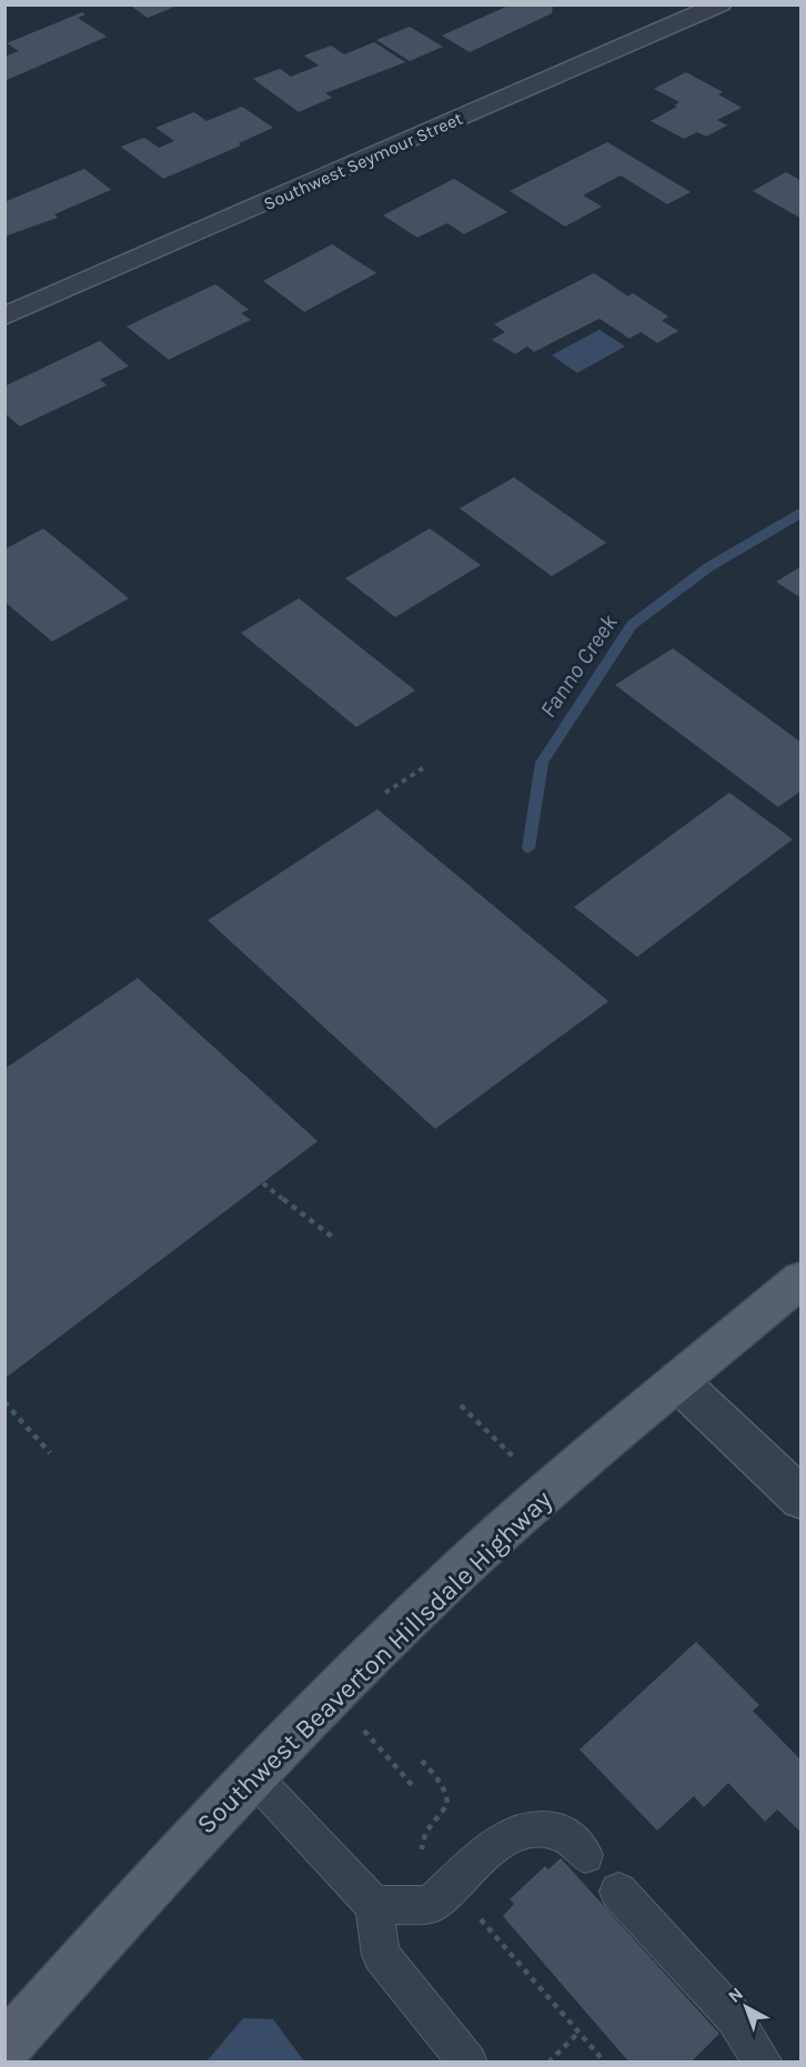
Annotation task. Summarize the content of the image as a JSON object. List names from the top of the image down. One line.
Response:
{"streets":{"main road":["Southwest Beaverton Hillsdale Highway"],"street":["Southwest Seymour Street"]},"water":["Fanno Creek"],"north":"top left"}
